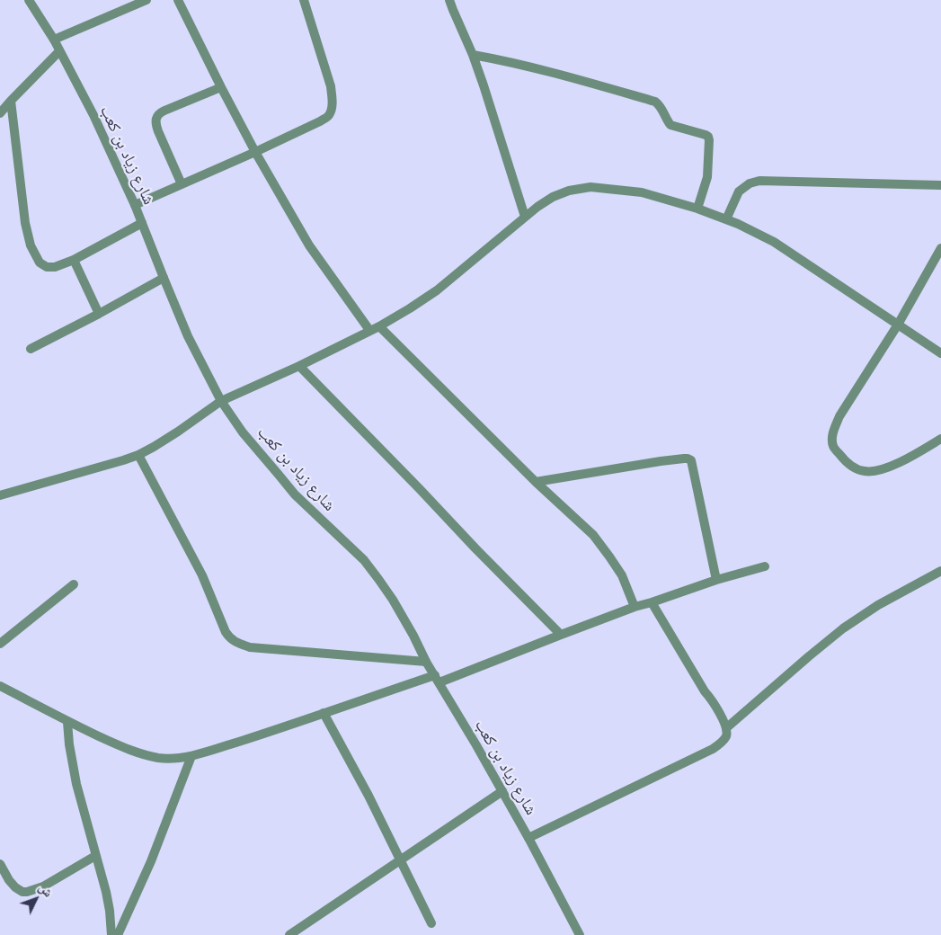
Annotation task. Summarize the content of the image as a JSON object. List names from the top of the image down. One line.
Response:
{"streets":{"street":["شارع زياد بن كعب"]},"north":"top right"}
